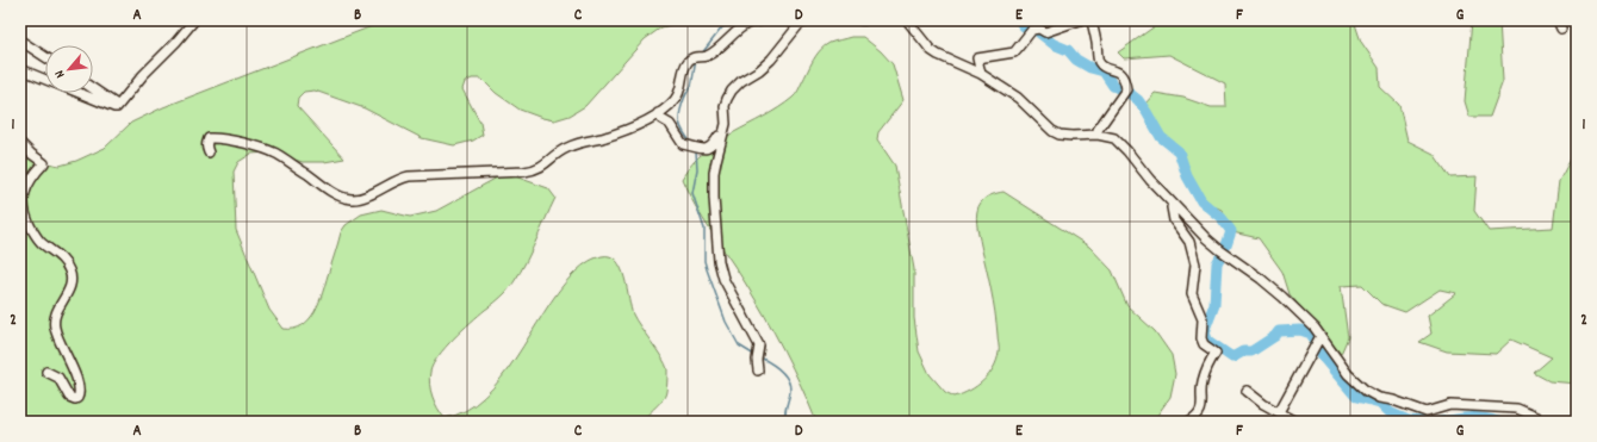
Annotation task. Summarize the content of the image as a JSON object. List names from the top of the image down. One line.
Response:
{"north":"bottom left","grid":{"columns":["A","B","C","D","E","F","G"],"rows":["1","2"]}}
